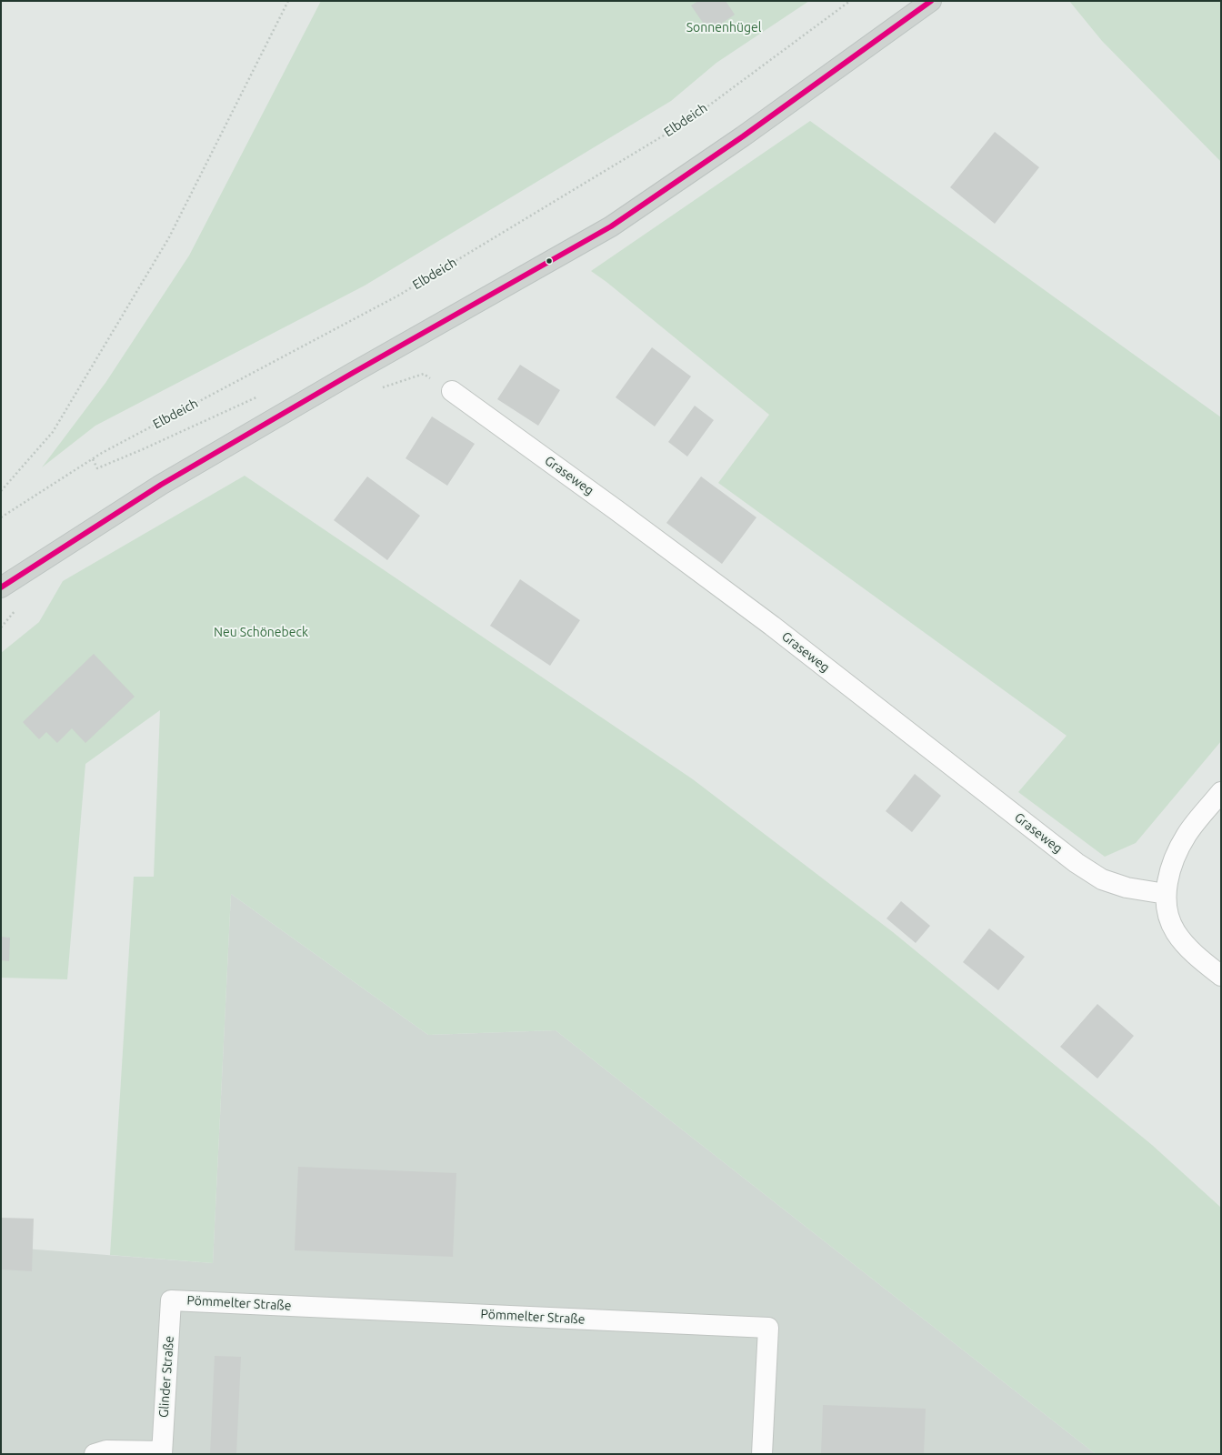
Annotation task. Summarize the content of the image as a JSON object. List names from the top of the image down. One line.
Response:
{"streets":{"street":["Graseweg","Pömmelter Straße","Glinder Straße"],"path":["Elbdeich"]},"crossings":[["Pömmelter Straße","Glinder Straße"]],"parks":["Sonnenhügel","Neu Schönebeck"]}
